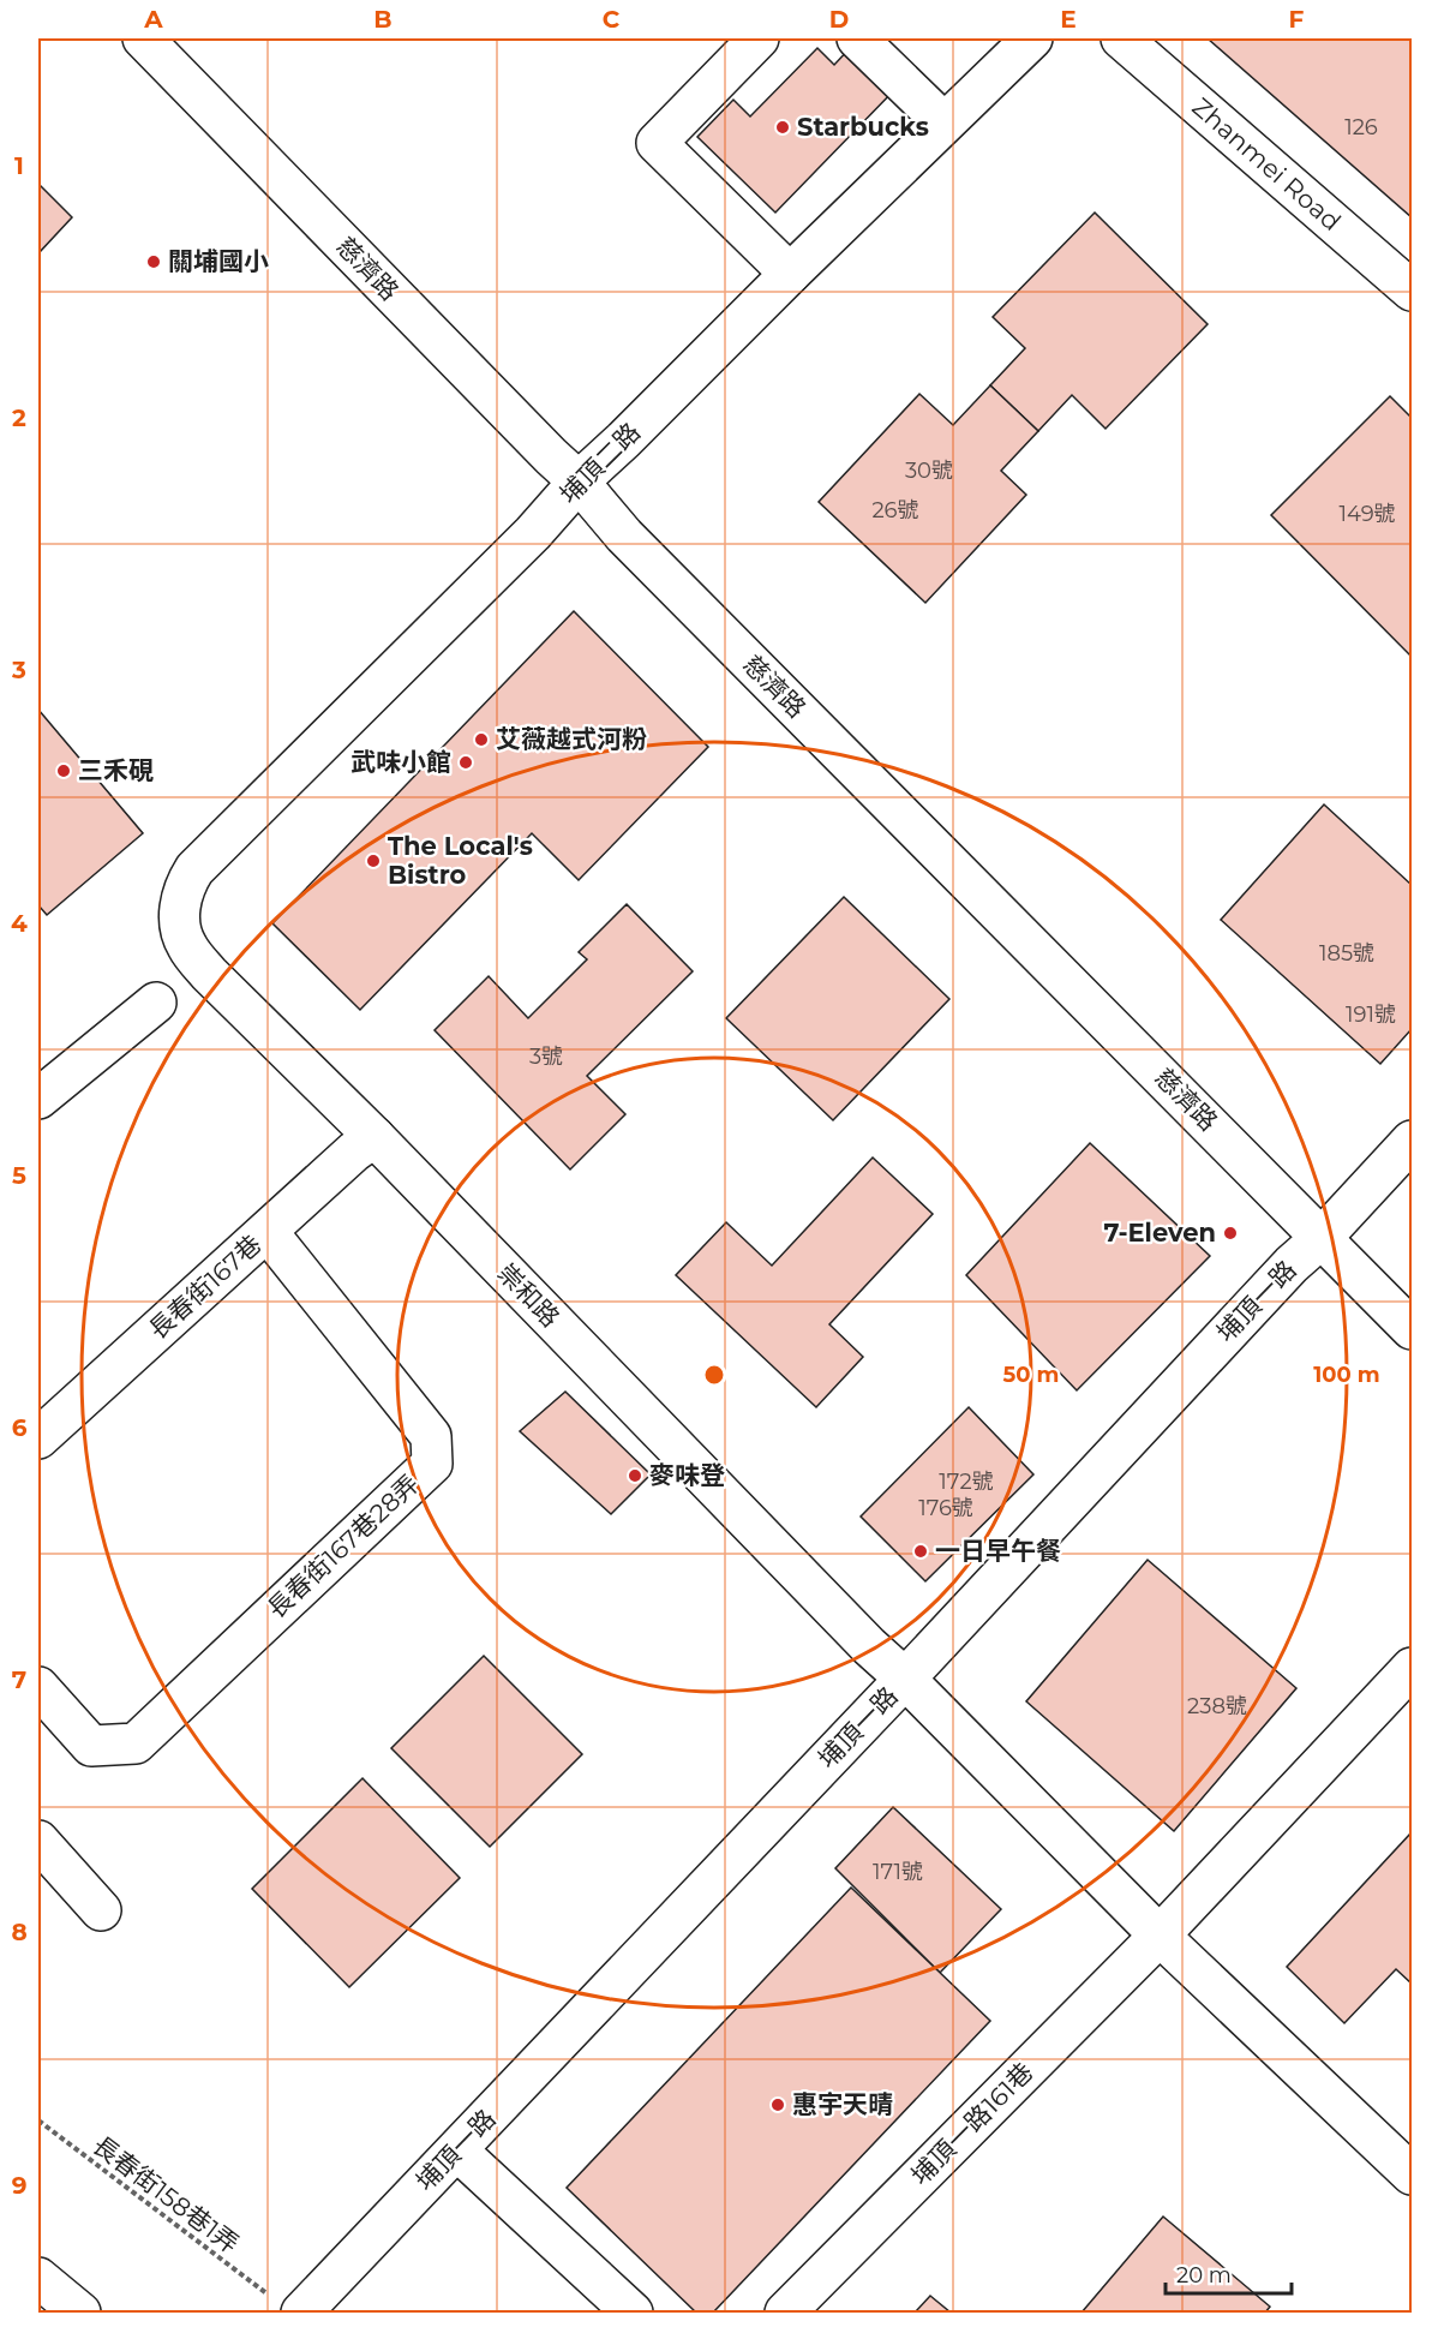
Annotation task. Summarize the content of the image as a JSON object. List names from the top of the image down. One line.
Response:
{"streets":{"street":["Zhanmei Road","慈濟路","埔頂二路","長春街167巷","崇和路","埔頂一路","長春街167巷28弄","埔頂一路161巷"],"path":["長春街158巷1弄"]},"crossings":[["慈濟路","埔頂二路"],["慈濟路","埔頂一路"],["埔頂二路","崇和路"],["長春街167巷","崇和路"],["長春街167巷","長春街167巷28弄"],["崇和路","埔頂一路"],["埔頂一路","長春街158巷1弄"]],"places":["Starbucks","關埔國小","艾薇越式河粉","武味小館","三禾硯","The Local's Bistro","7-Eleven","麥味登","一日早午餐","惠宇天晴"],"house_numbers":["126","30號","26號","149號","185號","191號","3號","172號","176號","238號","171號"],"scale_bar":"20 m","grid":{"columns":["A","B","C","D","E","F"],"rows":["1","2","3","4","5","6","7","8","9"]},"rings":["50 m","100 m"]}
